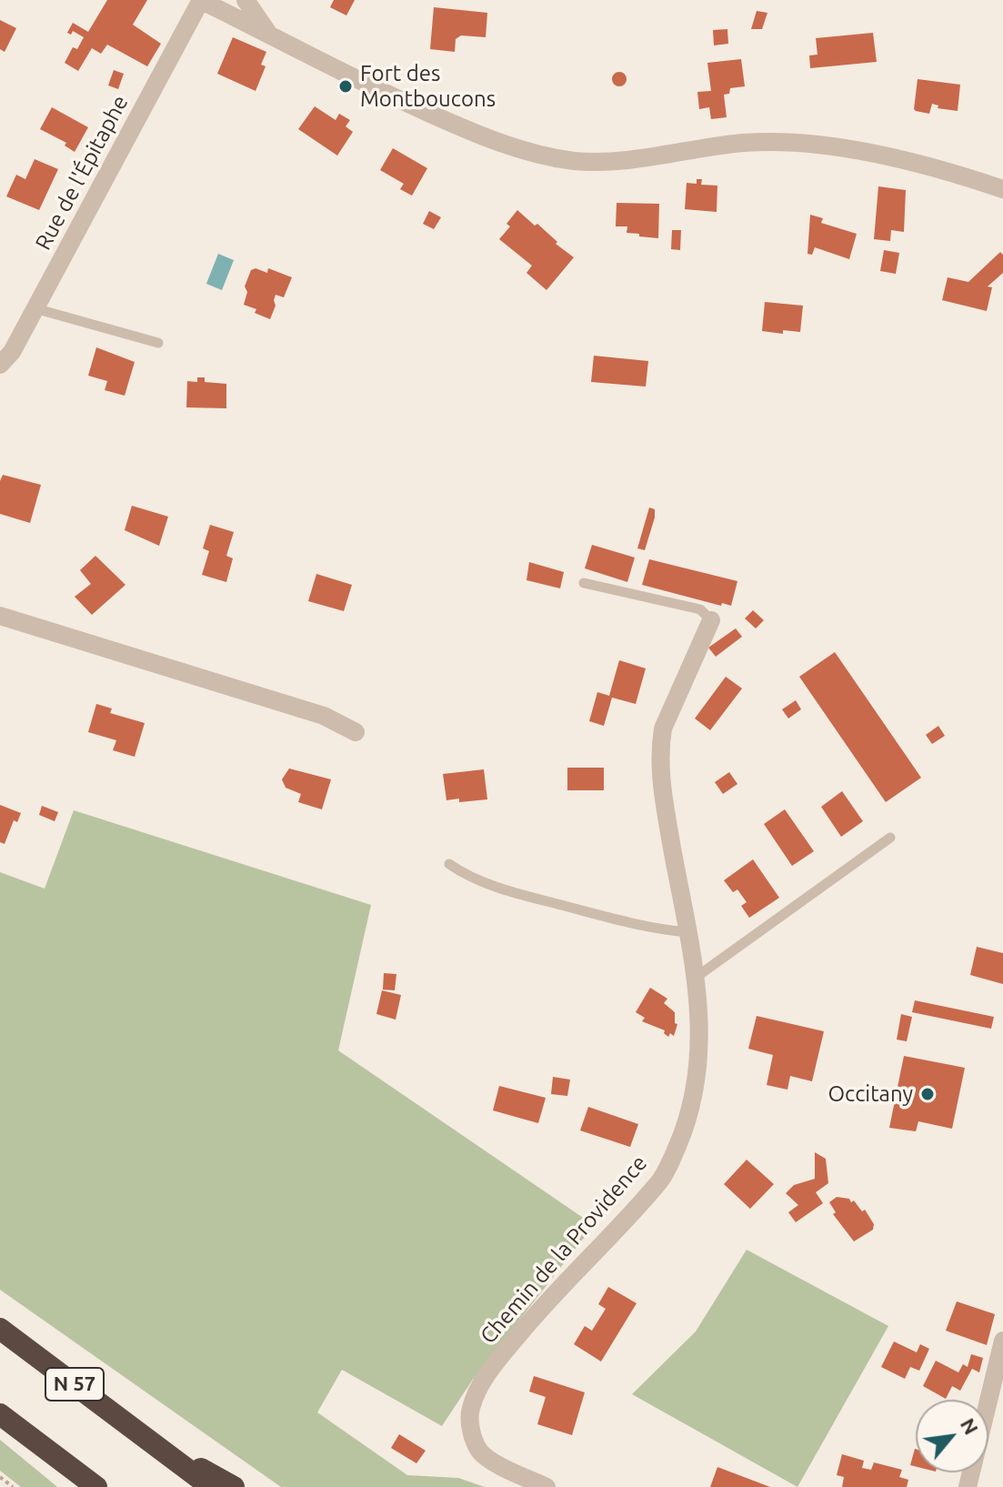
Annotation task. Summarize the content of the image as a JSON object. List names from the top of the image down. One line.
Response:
{"streets":{"highway":["N 57"],"street":["Rue de l'Épitaphe","Chemin de la Providence"]},"places":["Fort des Montboucons","Occitany"],"north":"top right"}
